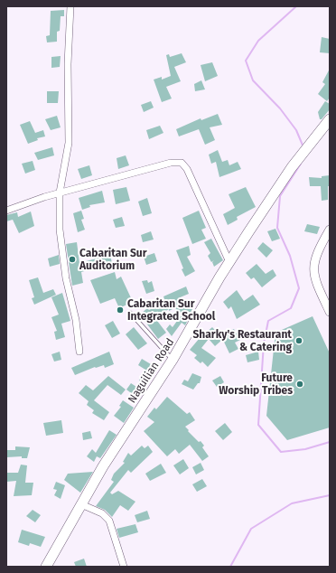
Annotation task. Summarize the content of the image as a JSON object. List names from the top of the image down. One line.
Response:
{"streets":{"highway":["Naguilian Road"]},"places":["Cabaritan Sur Auditorium","Cabaritan Sur Integrated School","Sharky's Restaurant & Catering","Future Worship Tribes"]}
